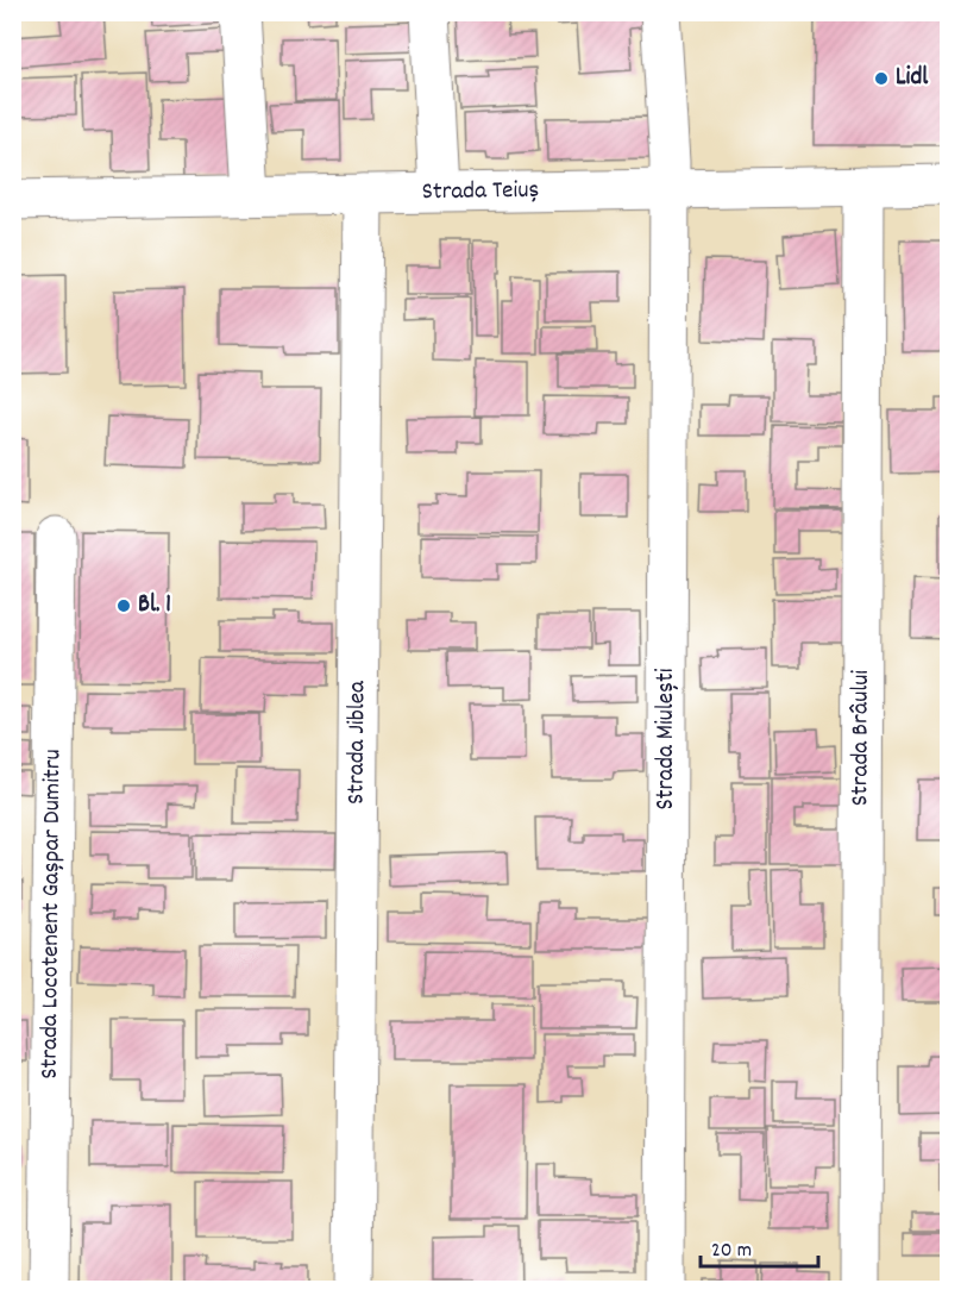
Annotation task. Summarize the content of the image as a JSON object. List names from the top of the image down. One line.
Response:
{"streets":{"street":["Strada Teiuș","Strada Brâului","Strada Miulești","Strada Jiblea","Strada Locotenent Gașpar Dumitru"]},"crossings":[["Strada Teiuș","Strada Brâului"],["Strada Teiuș","Strada Miulești"],["Strada Teiuș","Strada Jiblea"]],"places":["Lidl","Bl. 1"],"scale_bar":"20 m"}
